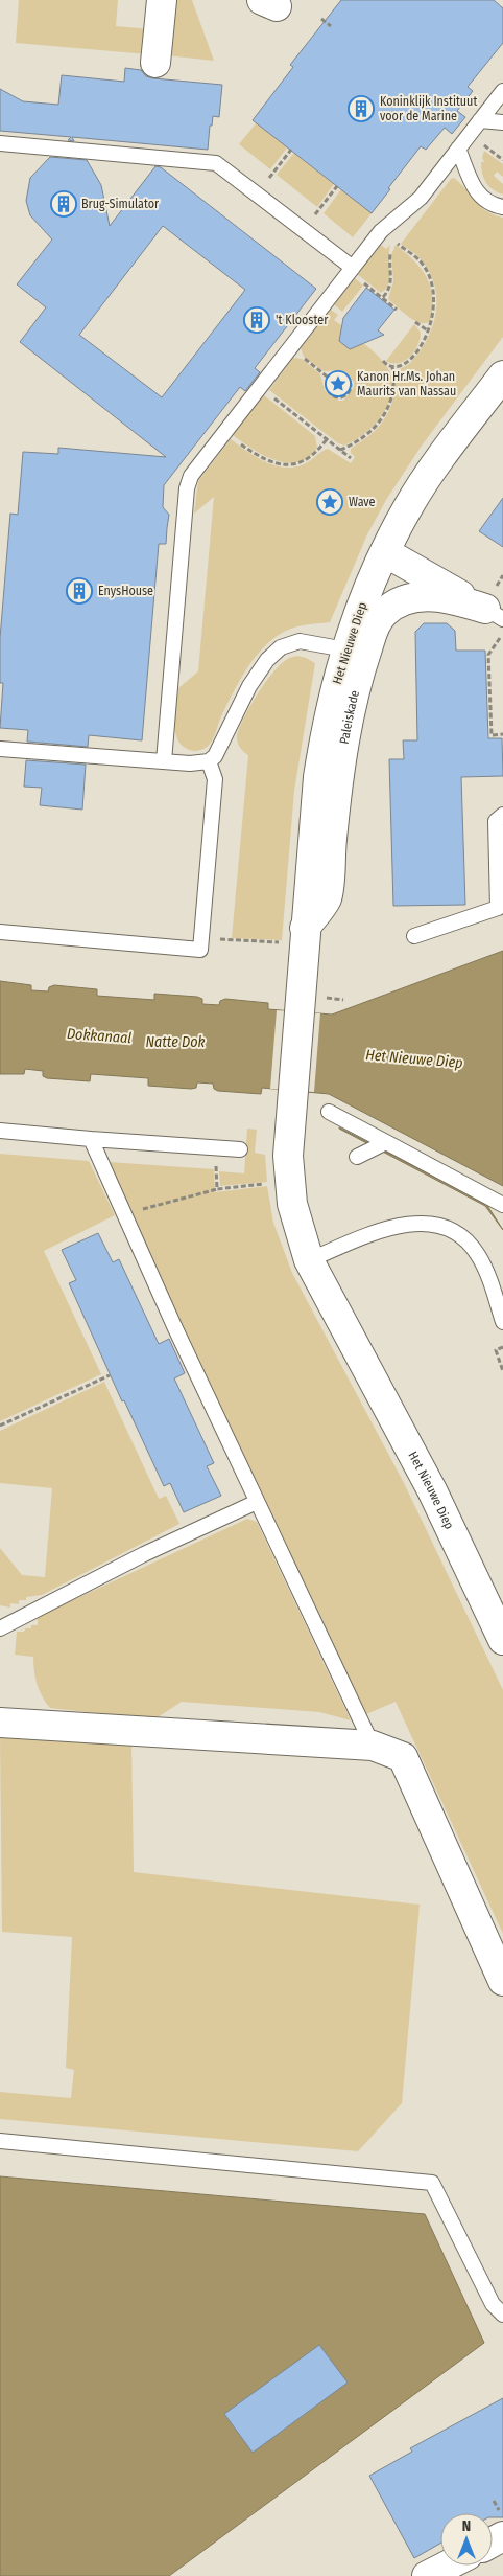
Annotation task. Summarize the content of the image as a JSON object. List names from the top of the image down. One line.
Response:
{"streets":{"street":["Het Nieuwe Diep","Paleiskade"]},"crossings":[["Het Nieuwe Diep","Paleiskade"]],"water":["Dokkanaal","Natte Dok","Het Nieuwe Diep"],"places":{"building":["Koninklijk Instituut voor de Marine","Brug-Simulator","'t Klooster","EnysHouse"],"place":["Kanon Hr.Ms. Johan Maurits van Nassau","Wave"]},"north":"top"}
